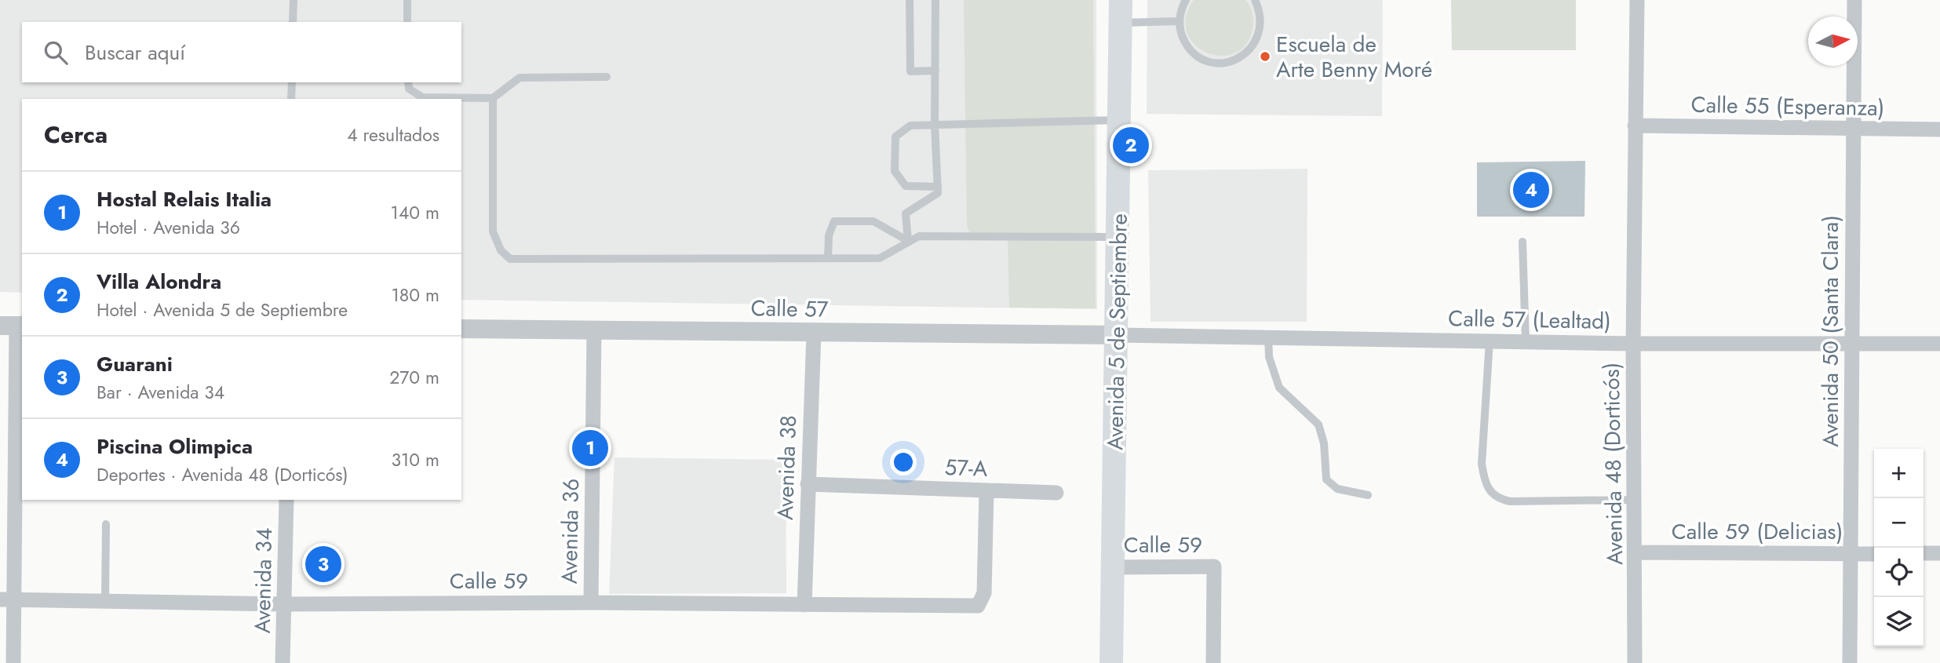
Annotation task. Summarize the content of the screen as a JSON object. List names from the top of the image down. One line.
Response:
{"streets":{"main road":["Avenida 5 de Septiembre"],"street":["Calle 55 (Esperanza)","Calle 57","Calle 57 (Lealtad)","Avenida 50 (Santa Clara)","Avenida 48 (Dorticós)","Avenida 38","57-A","Avenida 36","Calle 59 (Delicias)","Calle 59","Avenida 34"]},"crossings":[["Calle 55 (Esperanza)","Avenida 50 (Santa Clara)"],["Calle 55 (Esperanza)","Avenida 48 (Dorticós)"],["Calle 57","Calle 57 (Lealtad)"],["Calle 57","Avenida 5 de Septiembre"],["Calle 57","Avenida 38"],["Calle 57","Avenida 36"],["Calle 57 (Lealtad)","Avenida 50 (Santa Clara)"],["Calle 57 (Lealtad)","Avenida 5 de Septiembre"],["Calle 57 (Lealtad)","Avenida 48 (Dorticós)"],["Avenida 50 (Santa Clara)","Calle 59 (Delicias)"],["Avenida 5 de Septiembre","Calle 59"],["Avenida 48 (Dorticós)","Calle 59 (Delicias)"],["Avenida 38","57-A"],["Avenida 38","Calle 59"],["57-A","Calle 59"],["Avenida 36","Calle 59"],["Calle 59","Avenida 34"]],"places":["Escuela de Arte Benny Moré"],"north":"right","page":{"search":"Buscar aquí","heading":["Cerca","4 resultados"],"pins":["2","4","1","3"],"list":[{"mark":"1","name":"Hostal Relais Italia","note":"Hotel · Avenida 36","value":"140 m"},{"mark":"2","name":"Villa Alondra","note":"Hotel · Avenida 5 de Septiembre","value":"180 m"},{"mark":"3","name":"Guarani","note":"Bar · Avenida 34","value":"270 m"},{"mark":"4","name":"Piscina Olimpica","note":"Deportes · Avenida 48 (Dorticós)","value":"310 m"}],"map_buttons":["+","−"]}}
